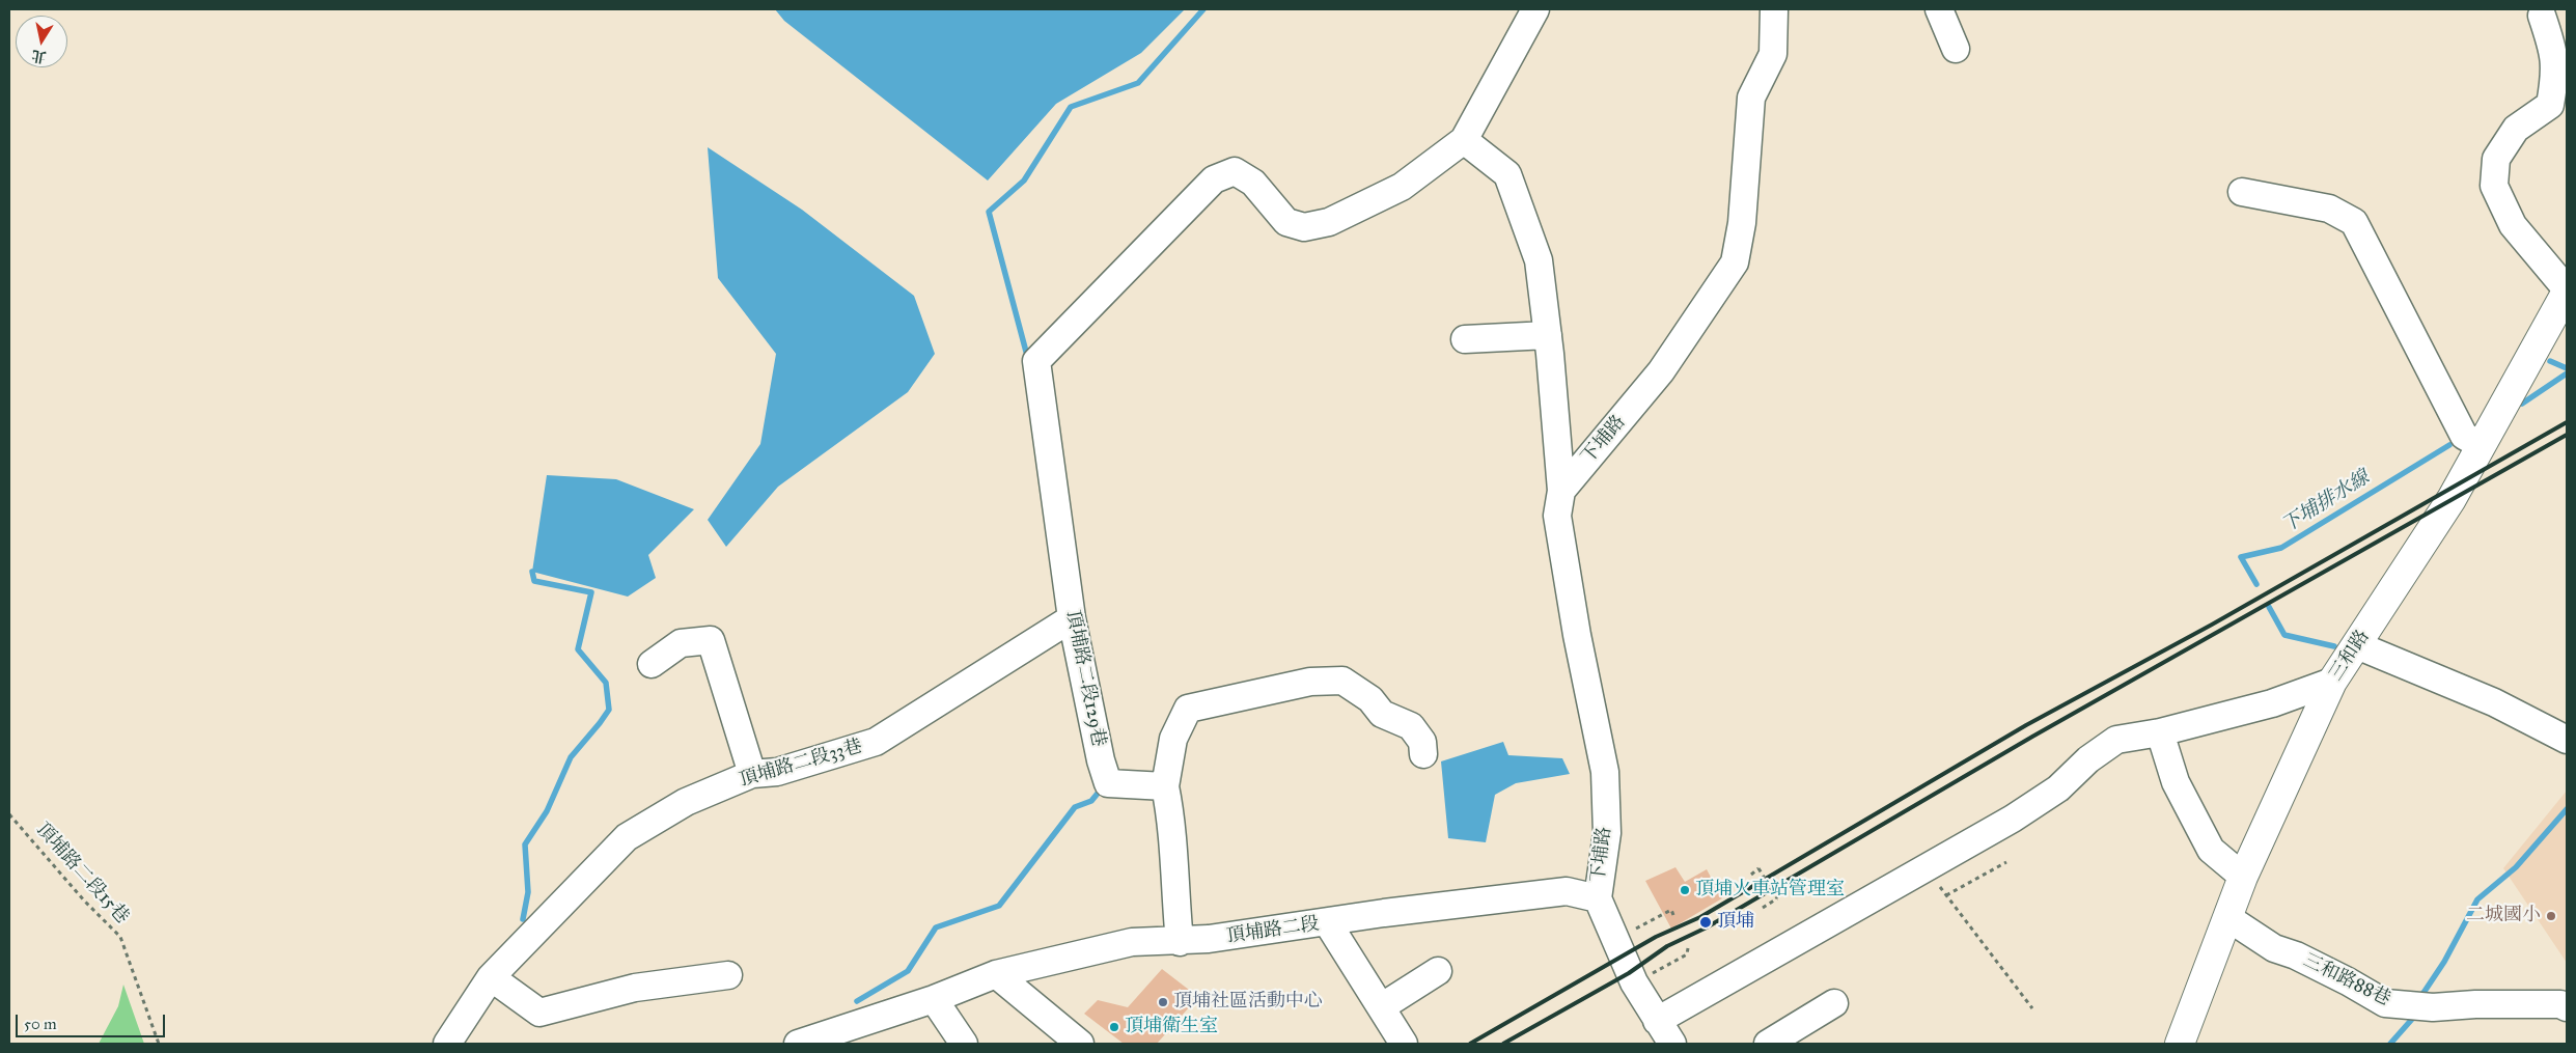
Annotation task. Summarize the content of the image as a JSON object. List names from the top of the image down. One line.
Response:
{"streets":{"main road":["三和路"],"street":["下埔路","頂埔路二段129巷","頂埔路二段33巷","頂埔路二段","三和路88巷"],"path":["頂埔路二段15巷"]},"crossings":[["下埔路","頂埔路二段"],["三和路","三和路88巷"],["頂埔路二段129巷","頂埔路二段33巷"]],"water":["下埔排水線"],"places":["頂埔火車站管理室","二城國小","頂埔","頂埔社區活動中心","頂埔衛生室"],"scale_bar":"50 m","north":"bottom"}
